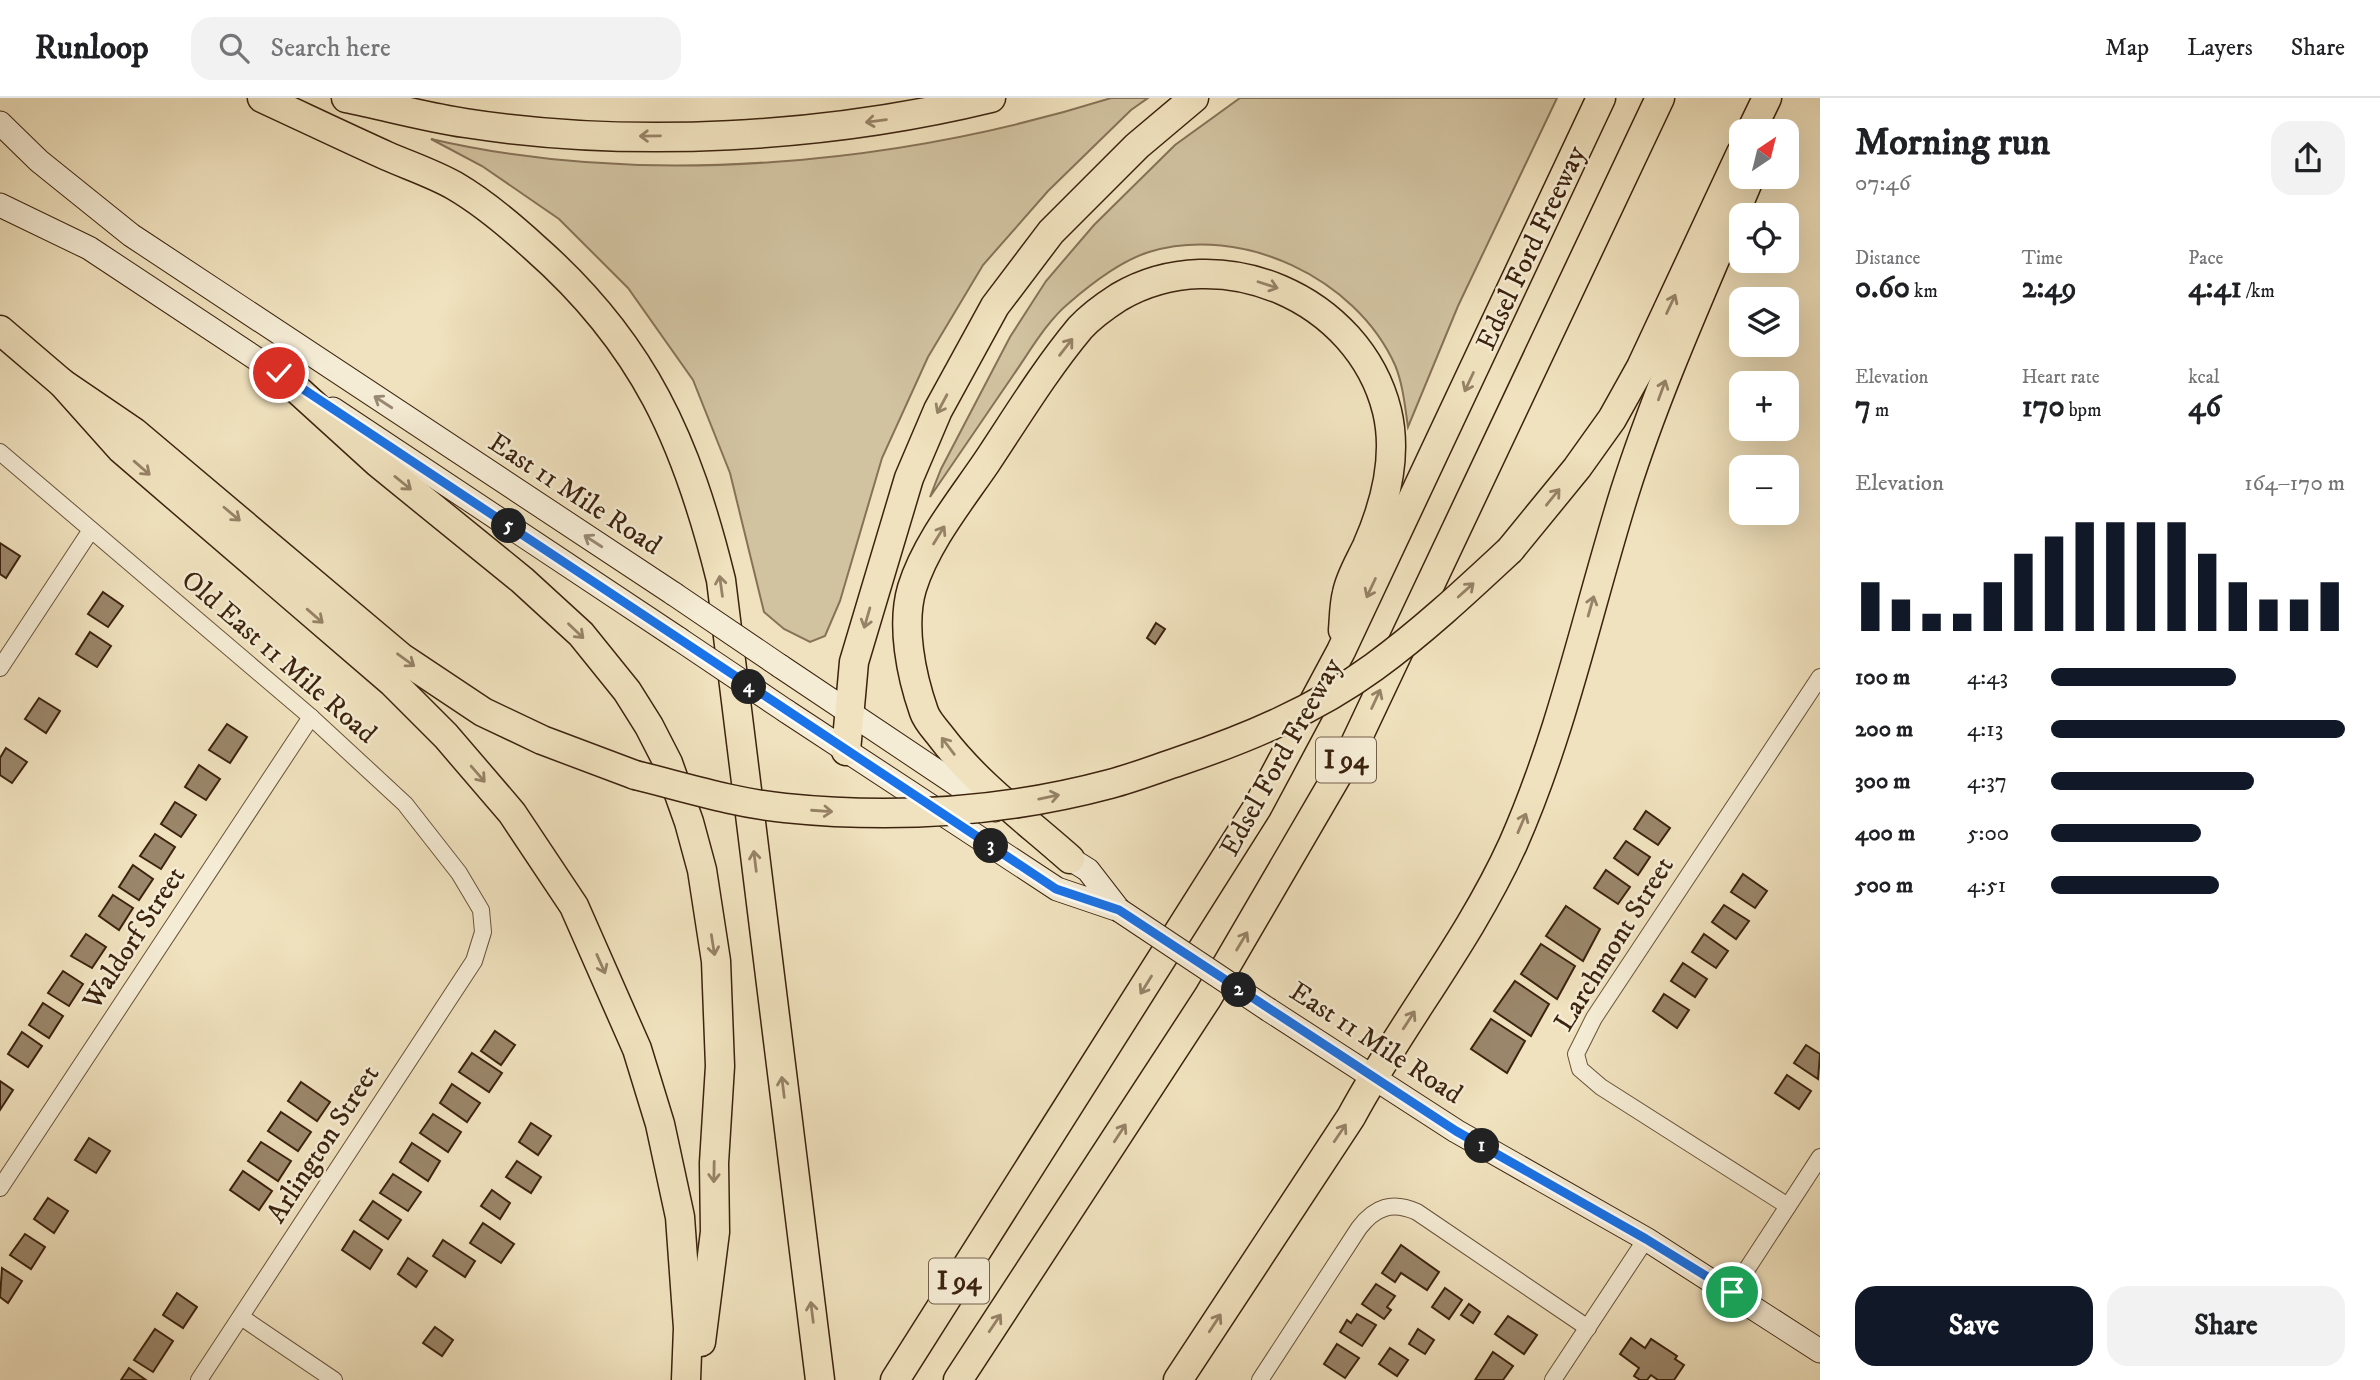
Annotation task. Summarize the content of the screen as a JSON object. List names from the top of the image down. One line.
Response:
{"streets":{"highway":["Edsel Ford Freeway","I 94"],"main road":["East 11 Mile Road"],"street":["Old East 11 Mile Road","Waldorf Street","Larchmont Street","Arlington Street"]},"crossings":[["Old East 11 Mile Road","Waldorf Street"],["Old East 11 Mile Road","Arlington Street"]],"north":"top right","page":{"header":"Runloop","search":"Search here","nav":["Map","Layers","Share"],"heading":["Morning run","07:46"],"map_buttons":["+","−"],"stats":[["Distance","0.60 km"],["Time","2:49"],["Pace","4:41 /km"],["Elevation","7 m"],["Heart rate","170 bpm"],["kcal","46"]],"chart":["Elevation","164–170 m"],"pins":["5","4","3","2","1"],"list":[{"name":"100 m","note":"4:43"},{"name":"200 m","note":"4:13"},{"name":"300 m","note":"4:37"},{"name":"400 m","note":"5:00"},{"name":"500 m","note":"4:51"}],"buttons":["Save","Share"]}}
